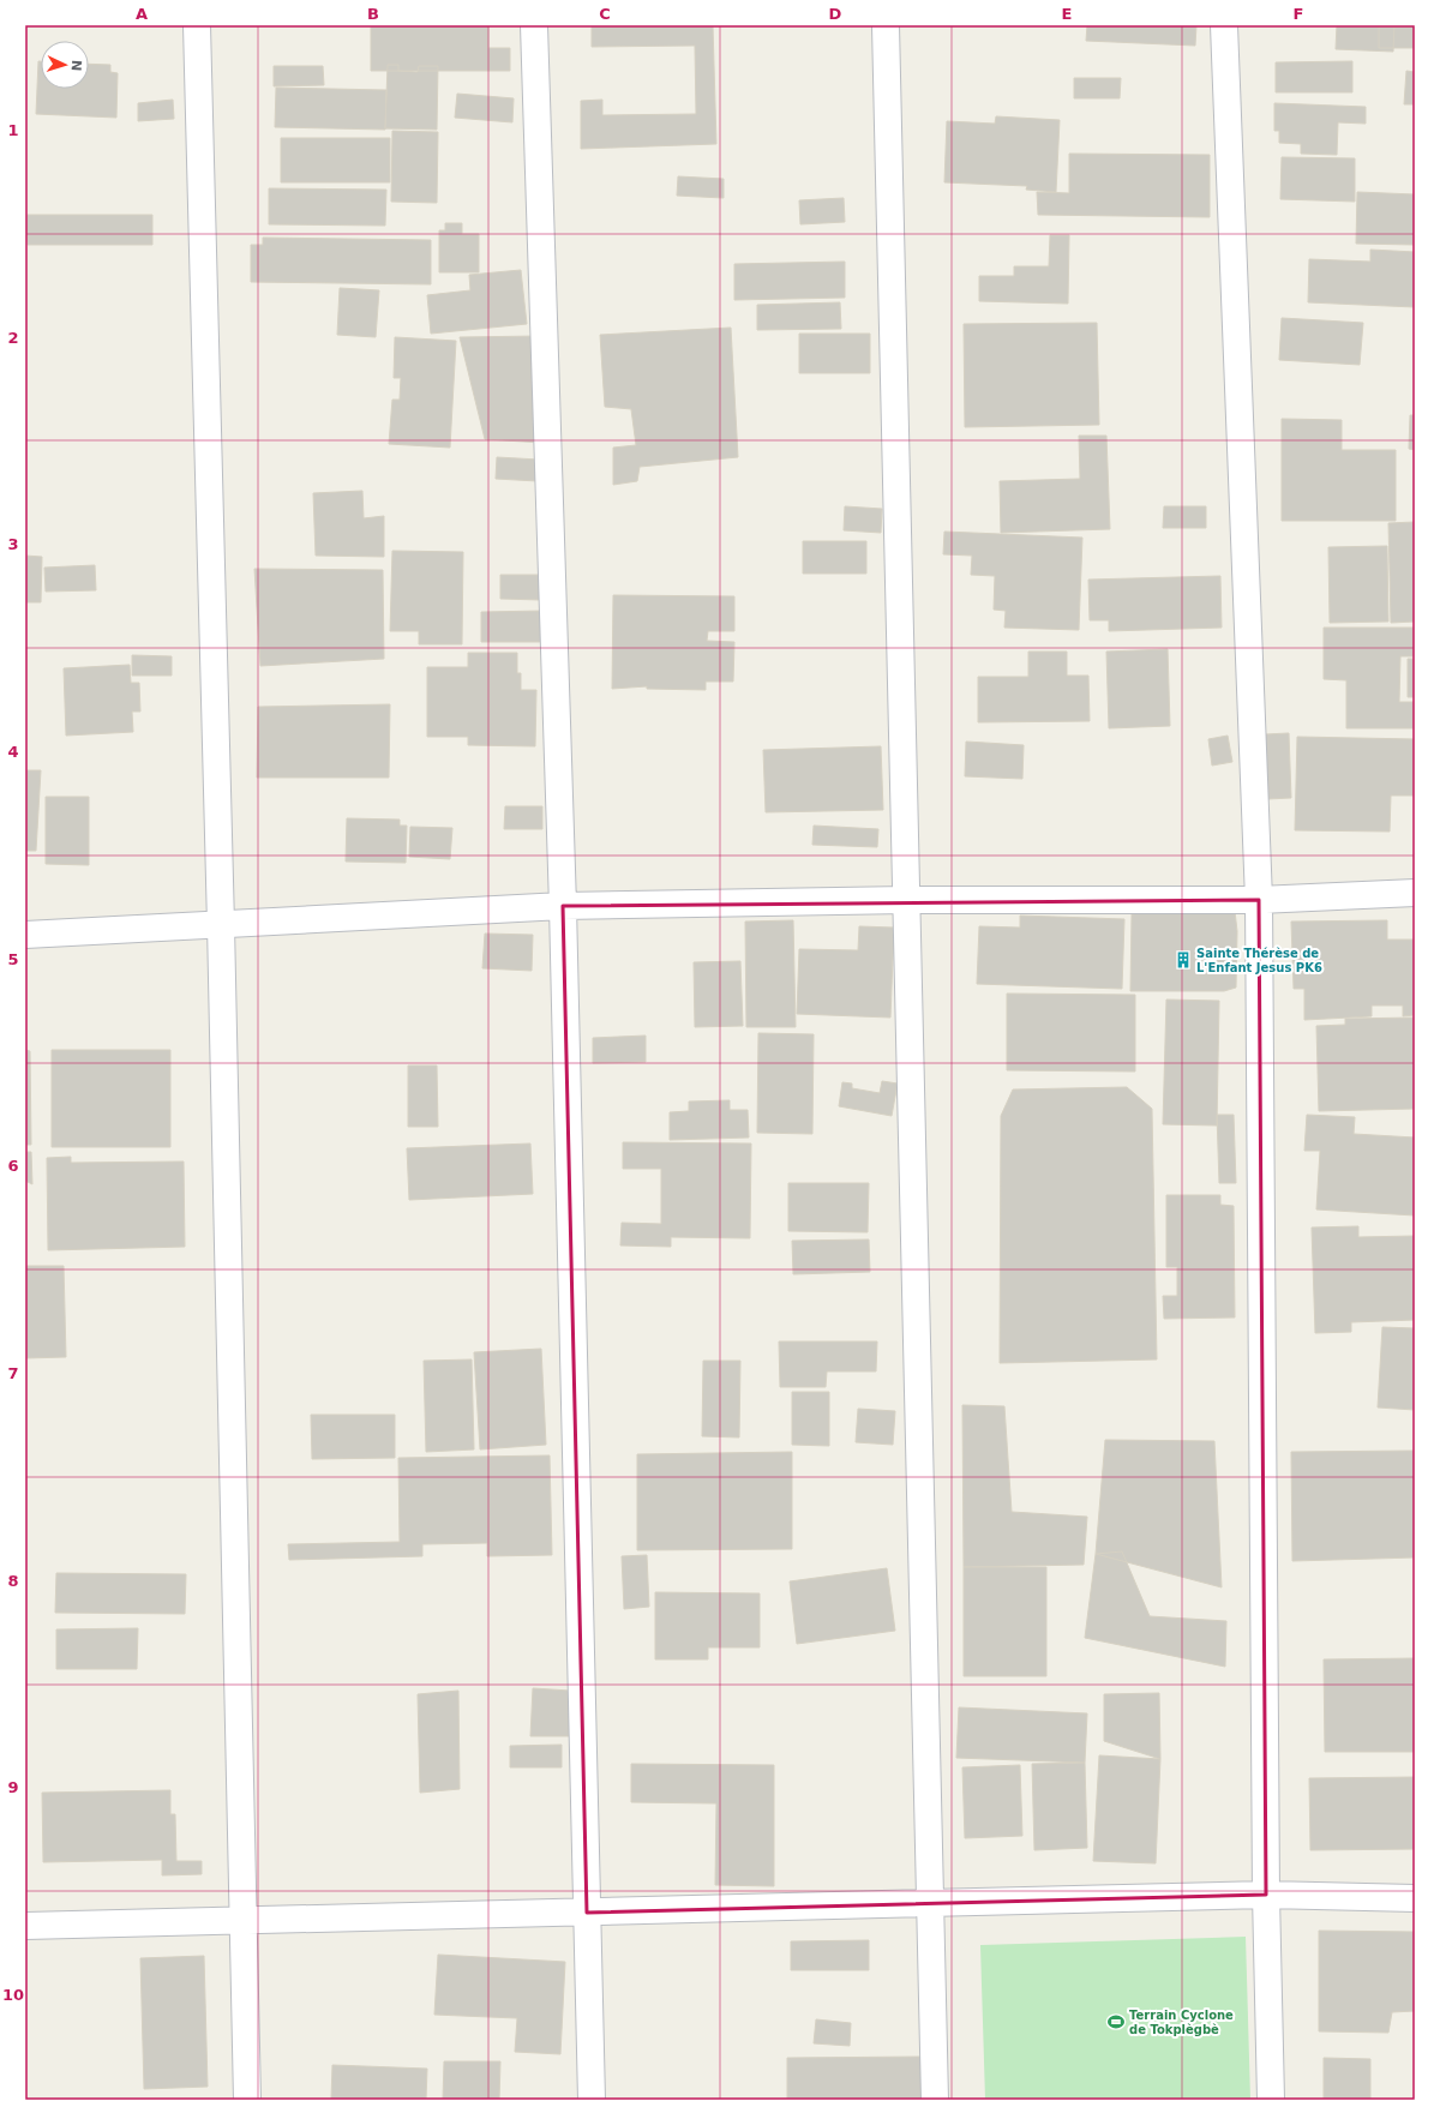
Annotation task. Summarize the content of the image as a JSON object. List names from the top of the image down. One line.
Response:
{"places":{"building":["Sainte Thérèse de L'Enfant Jesus PK6"],"sports":["Terrain Cyclone de Tokplègbè"]},"north":"right","grid":{"columns":["A","B","C","D","E","F"],"rows":["1","2","3","4","5","6","7","8","9","10"]}}
